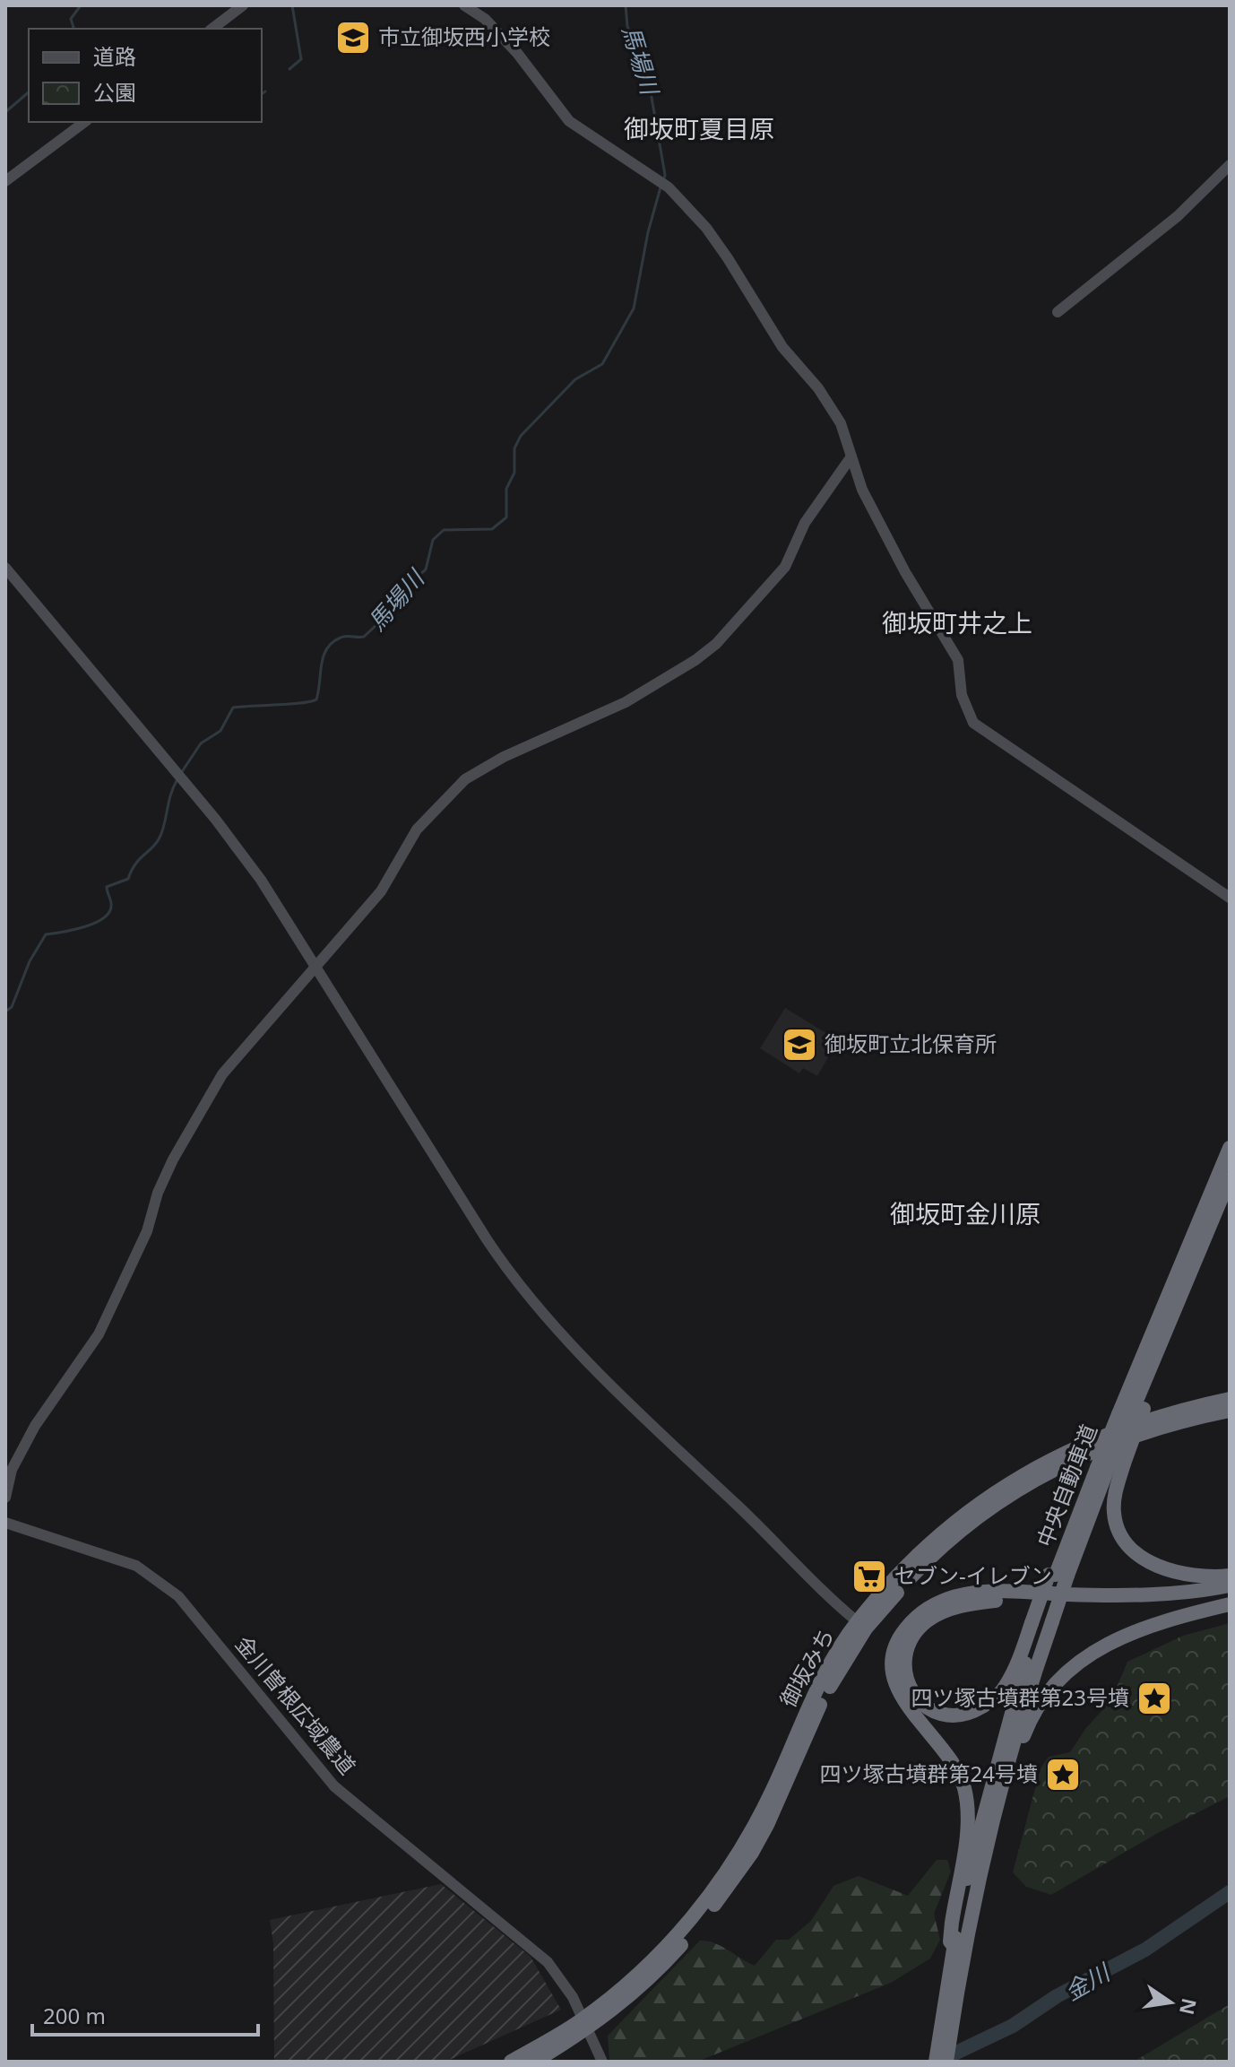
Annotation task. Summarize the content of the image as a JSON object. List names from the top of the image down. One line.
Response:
{"streets":{"highway":["中央自動車道","御坂みち"],"street":["金川曽根広域農道"]},"crossings":[["御坂みち","金川曽根広域農道"]],"districts":["御坂町夏目原","御坂町井之上","御坂町金川原"],"water":["馬場川","金川"],"places":{"school or university":["市立御坂西小学校","御坂町立北保育所"],"supermarket":["セブン-イレブン"],"place":["四ツ塚古墳群第23号墳","四ツ塚古墳群第24号墳"]},"legend":["道路","公園"],"scale_bar":"200 m","north":"right"}
